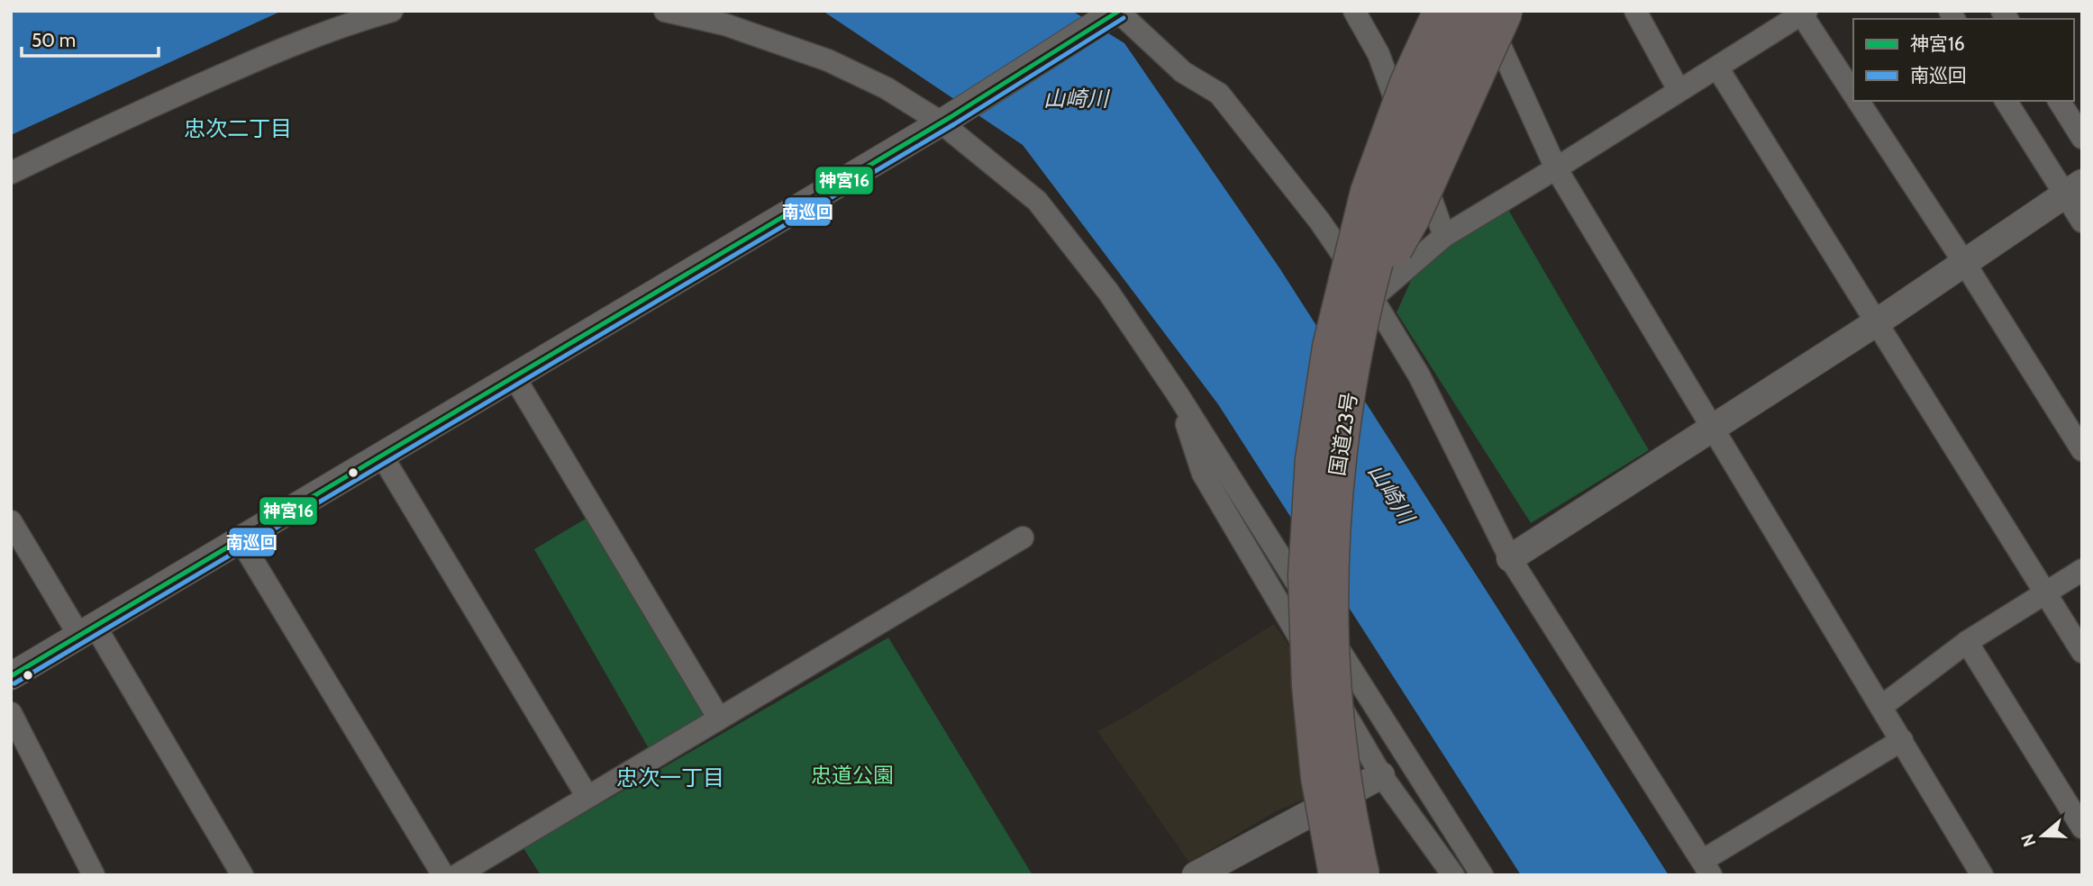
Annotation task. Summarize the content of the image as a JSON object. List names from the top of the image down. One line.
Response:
{"streets":{"highway":["国道23号"]},"districts":["忠次二丁目","忠次一丁目"],"water":["山崎川"],"parks":["忠道公園"],"lines":["transit line 神宮16","transit line 南巡回"],"legend":["神宮16","南巡回"],"scale_bar":"50 m","north":"left"}
